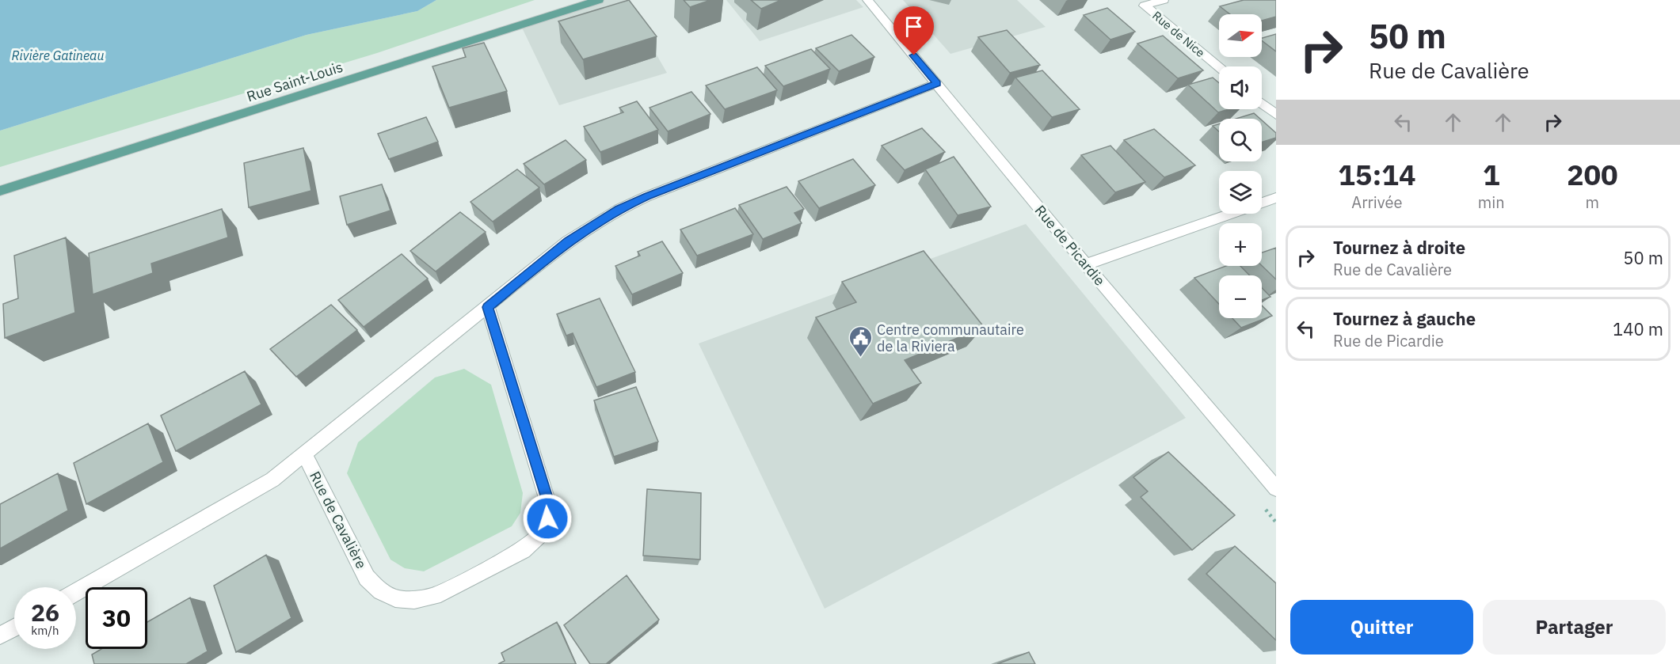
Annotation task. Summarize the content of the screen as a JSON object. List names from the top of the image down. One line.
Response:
{"streets":{"main road":["Rue Saint-Louis"],"street":["Rue de Nice","Rue de Picardie","Rue de Cavalière"]},"crossings":[["Rue de Picardie","Rue de Cavalière"]],"water":["Rivière Gatineau"],"places":{"public building":["Centre communautaire de la Riviera"]},"north":"right","page":{"turn":["50 m","Rue de Cavalière"],"map_buttons":["+","−"],"eta":["15:14","Arrivée","1","min","200","m"],"list":[{"name":"Tournez à droite","note":"Rue de Cavalière","value":"50 m"},{"name":"Tournez à gauche","note":"Rue de Picardie","value":"140 m"}],"speed":"26 km/h","limit":"30","buttons":["Quitter","Partager"]}}
